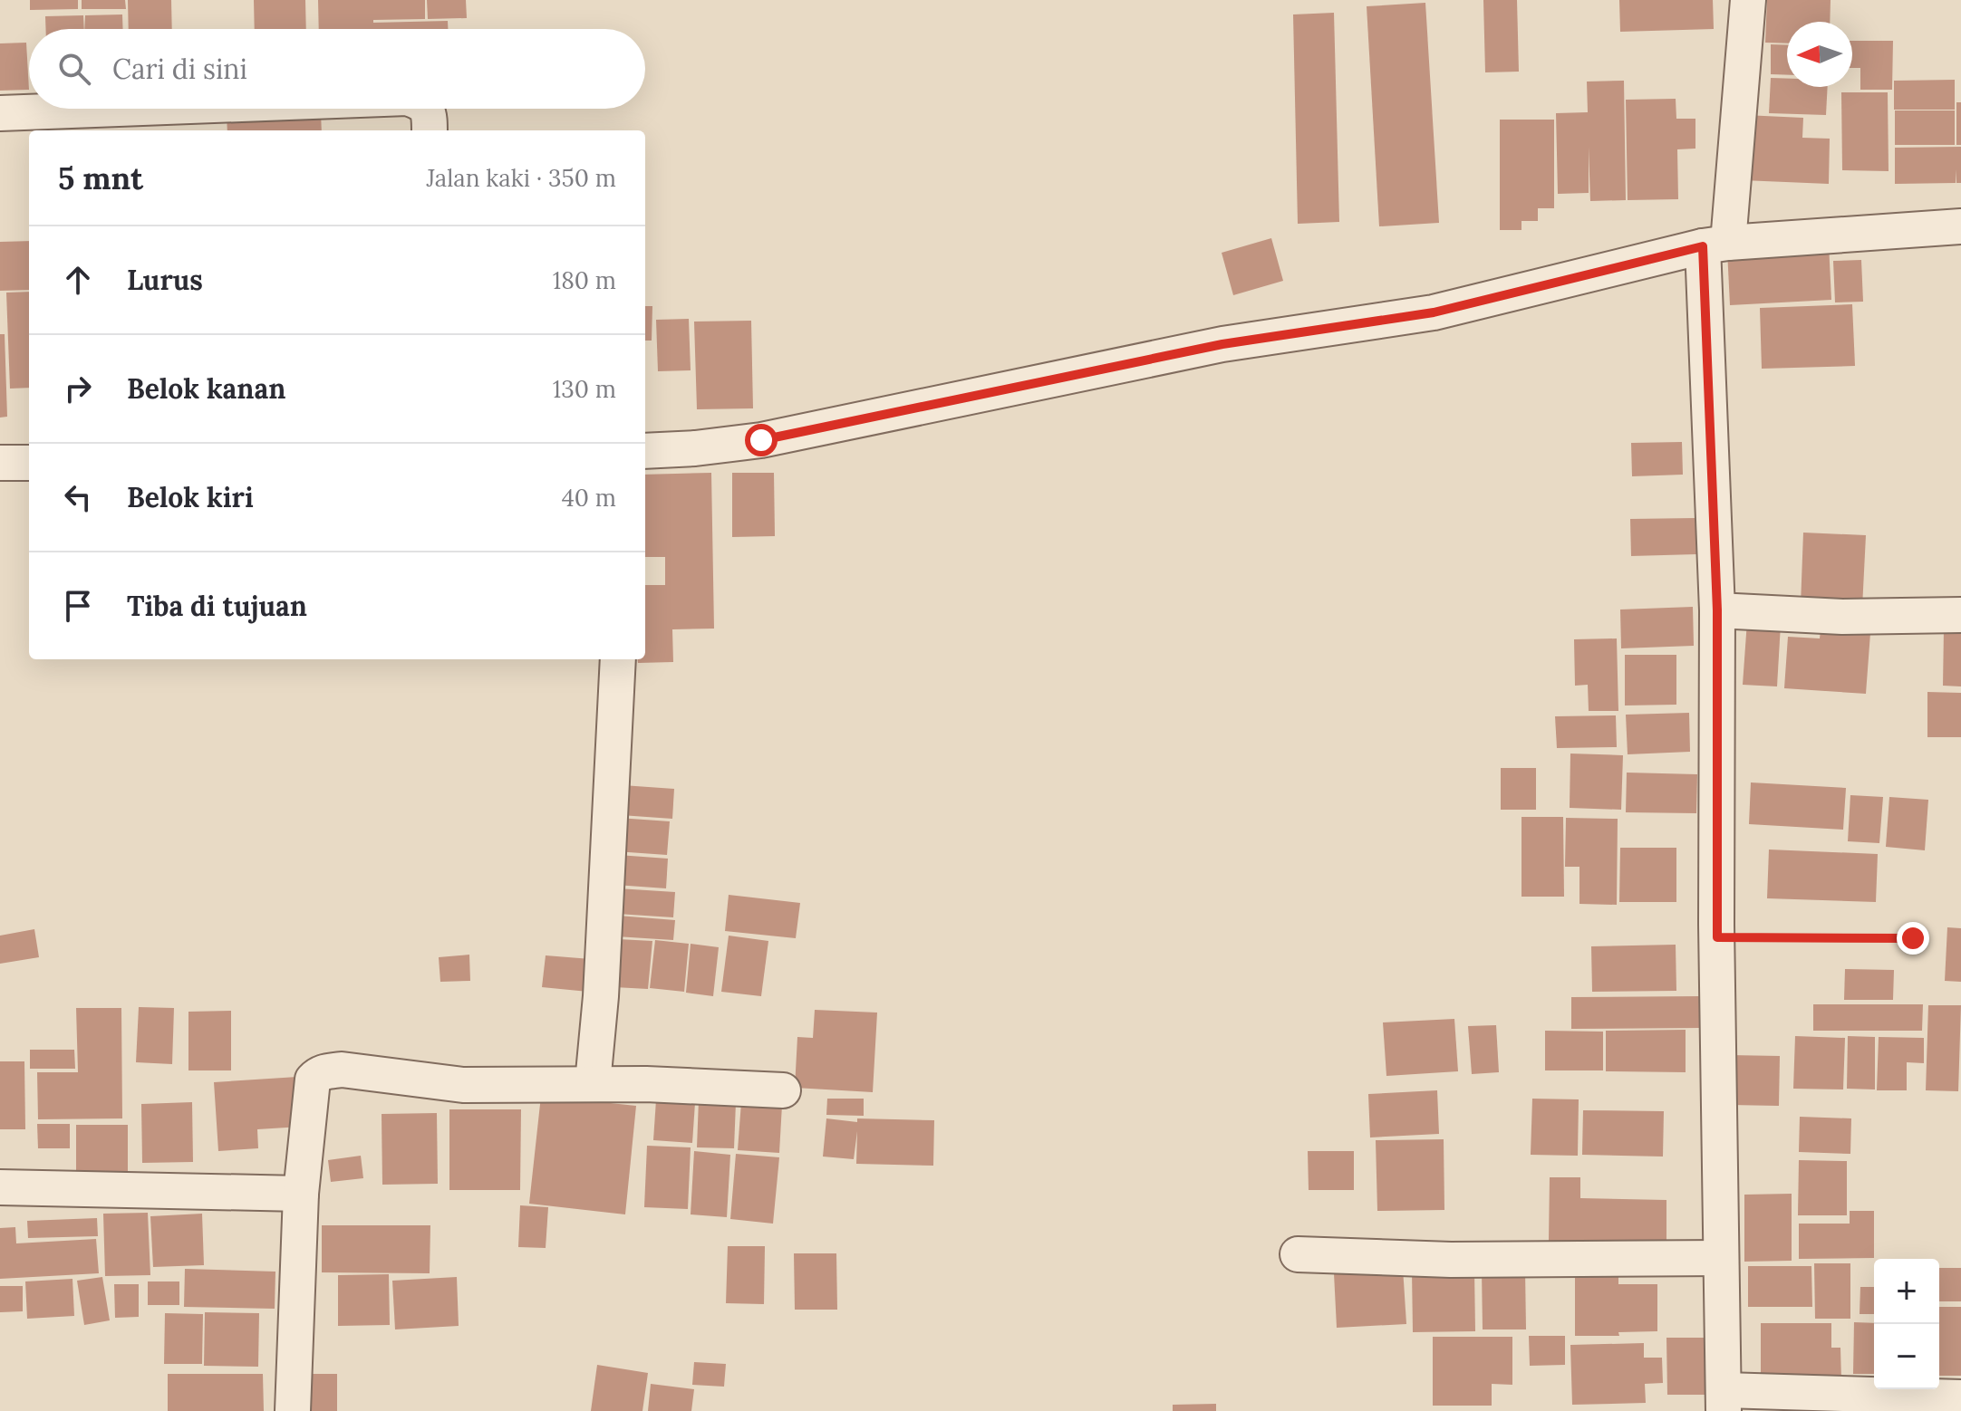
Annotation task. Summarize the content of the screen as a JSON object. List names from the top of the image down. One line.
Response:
{"north":"left","page":{"search":"Cari di sini","heading":["5 mnt","Jalan kaki · 350 m"],"list":[["Lurus","180 m"],["Belok kanan","130 m"],["Belok kiri","40 m"],"Tiba di tujuan"],"map_buttons":["+","−"]}}
